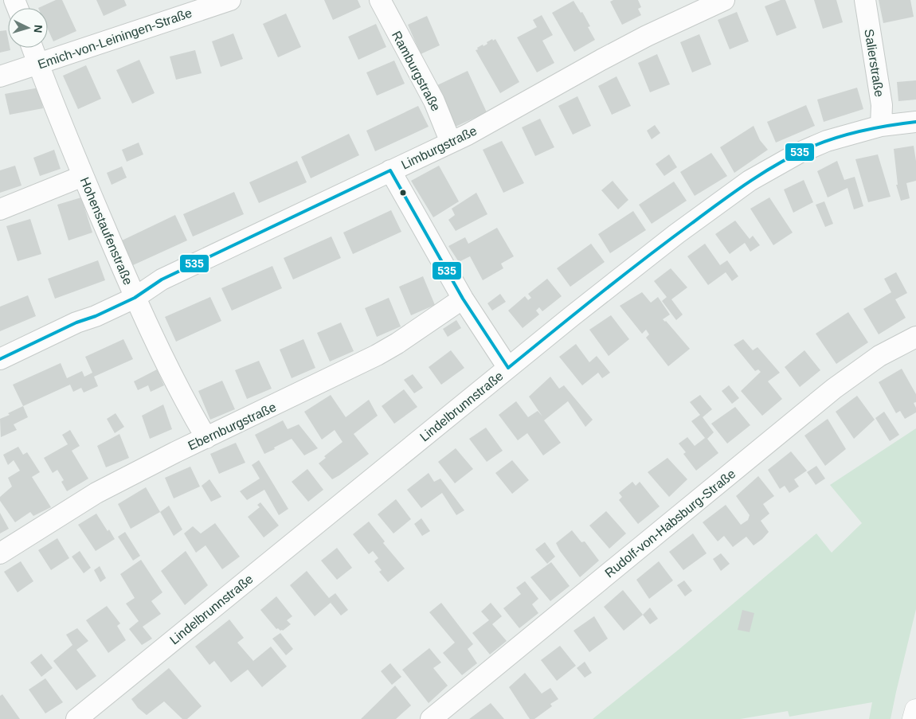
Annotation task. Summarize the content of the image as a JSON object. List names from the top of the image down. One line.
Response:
{"streets":{"street":["Emich-von-Leiningen-Straße","Salierstraße","Ramburgstraße","Limburgstraße","Hohenstaufenstraße","Lindelbrunnstraße","Ebernburgstraße","Rudolf-von-Habsburg-Straße"]},"crossings":[["Emich-von-Leiningen-Straße","Hohenstaufenstraße"],["Salierstraße","Lindelbrunnstraße"],["Ramburgstraße","Limburgstraße"],["Limburgstraße","Hohenstaufenstraße"],["Hohenstaufenstraße","Ebernburgstraße"]],"lines":["transit line 535"],"north":"right"}
